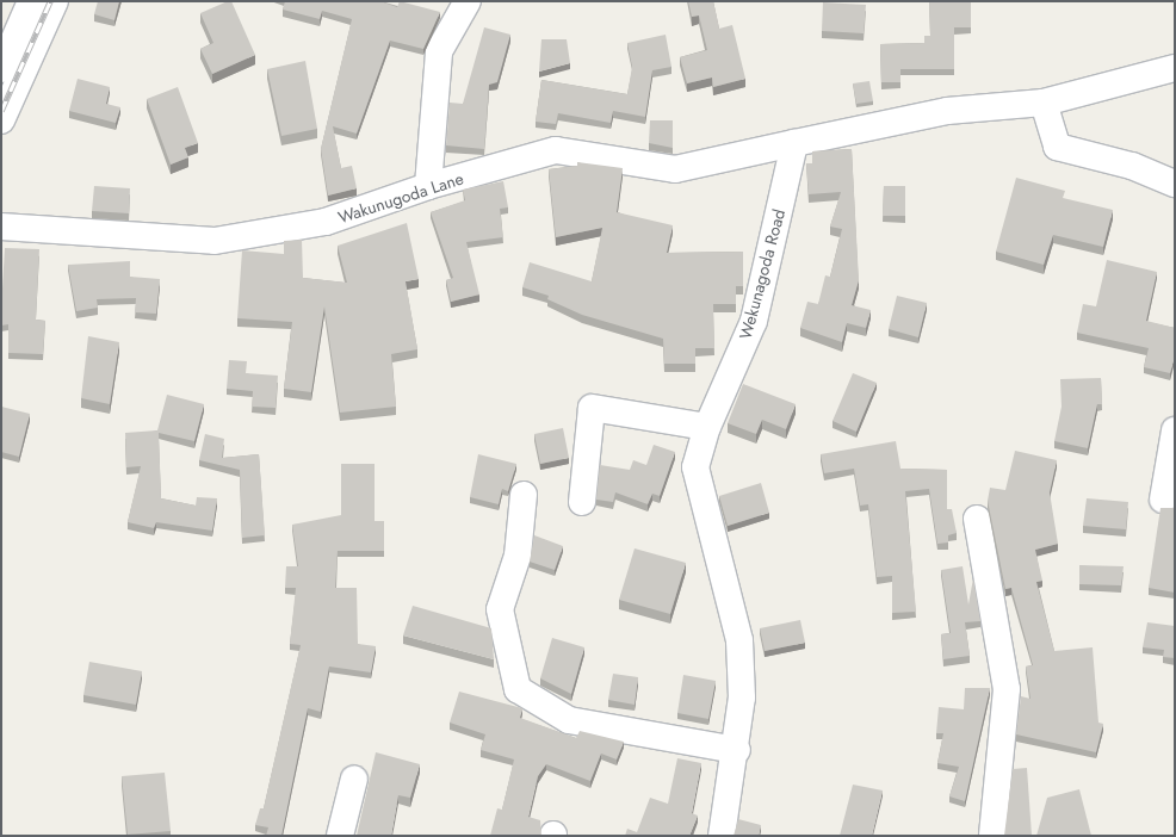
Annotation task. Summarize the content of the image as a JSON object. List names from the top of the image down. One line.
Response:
{"streets":{"street":["Wakunugoda Lane","Wekunagoda Road"]},"crossings":[["Wakunugoda Lane","Wekunagoda Road"]]}
